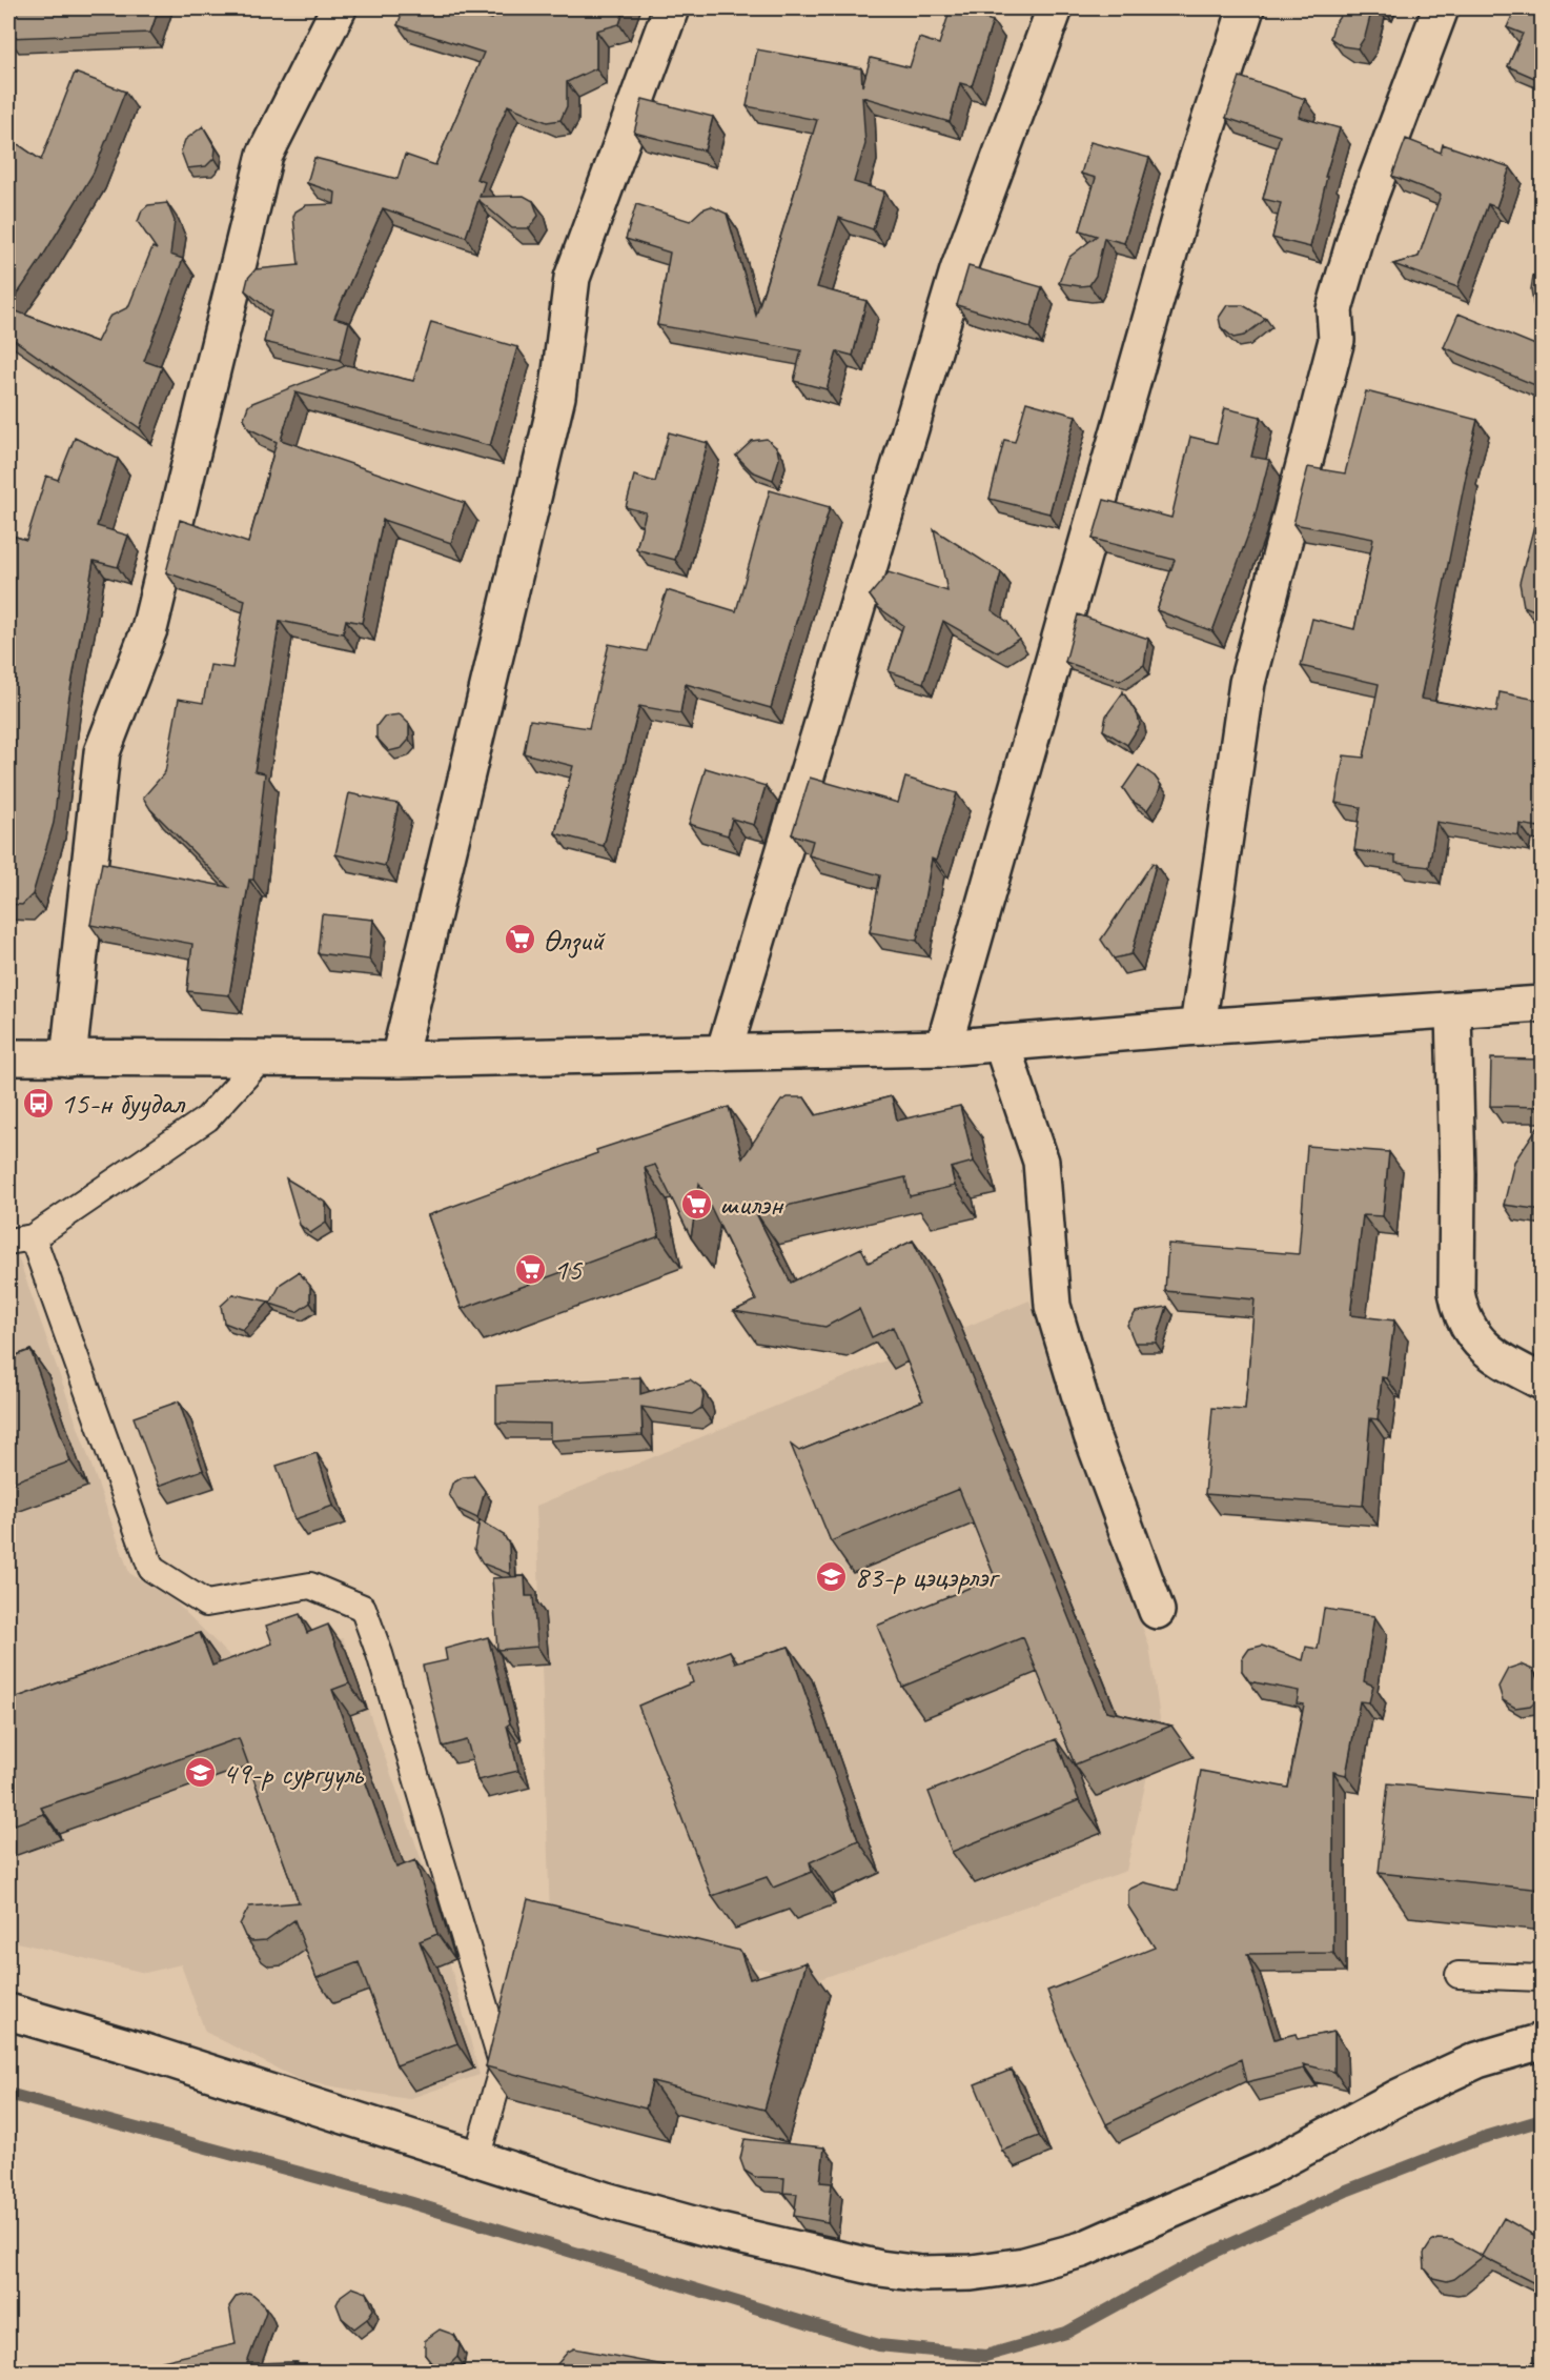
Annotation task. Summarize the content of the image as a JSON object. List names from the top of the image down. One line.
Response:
{"places":{"supermarket":["Өлзий","шилэн","15"],"bus stop":["15-н буудал"],"school or university":["83-р цэцэрлэг","49-р сургууль"]}}
